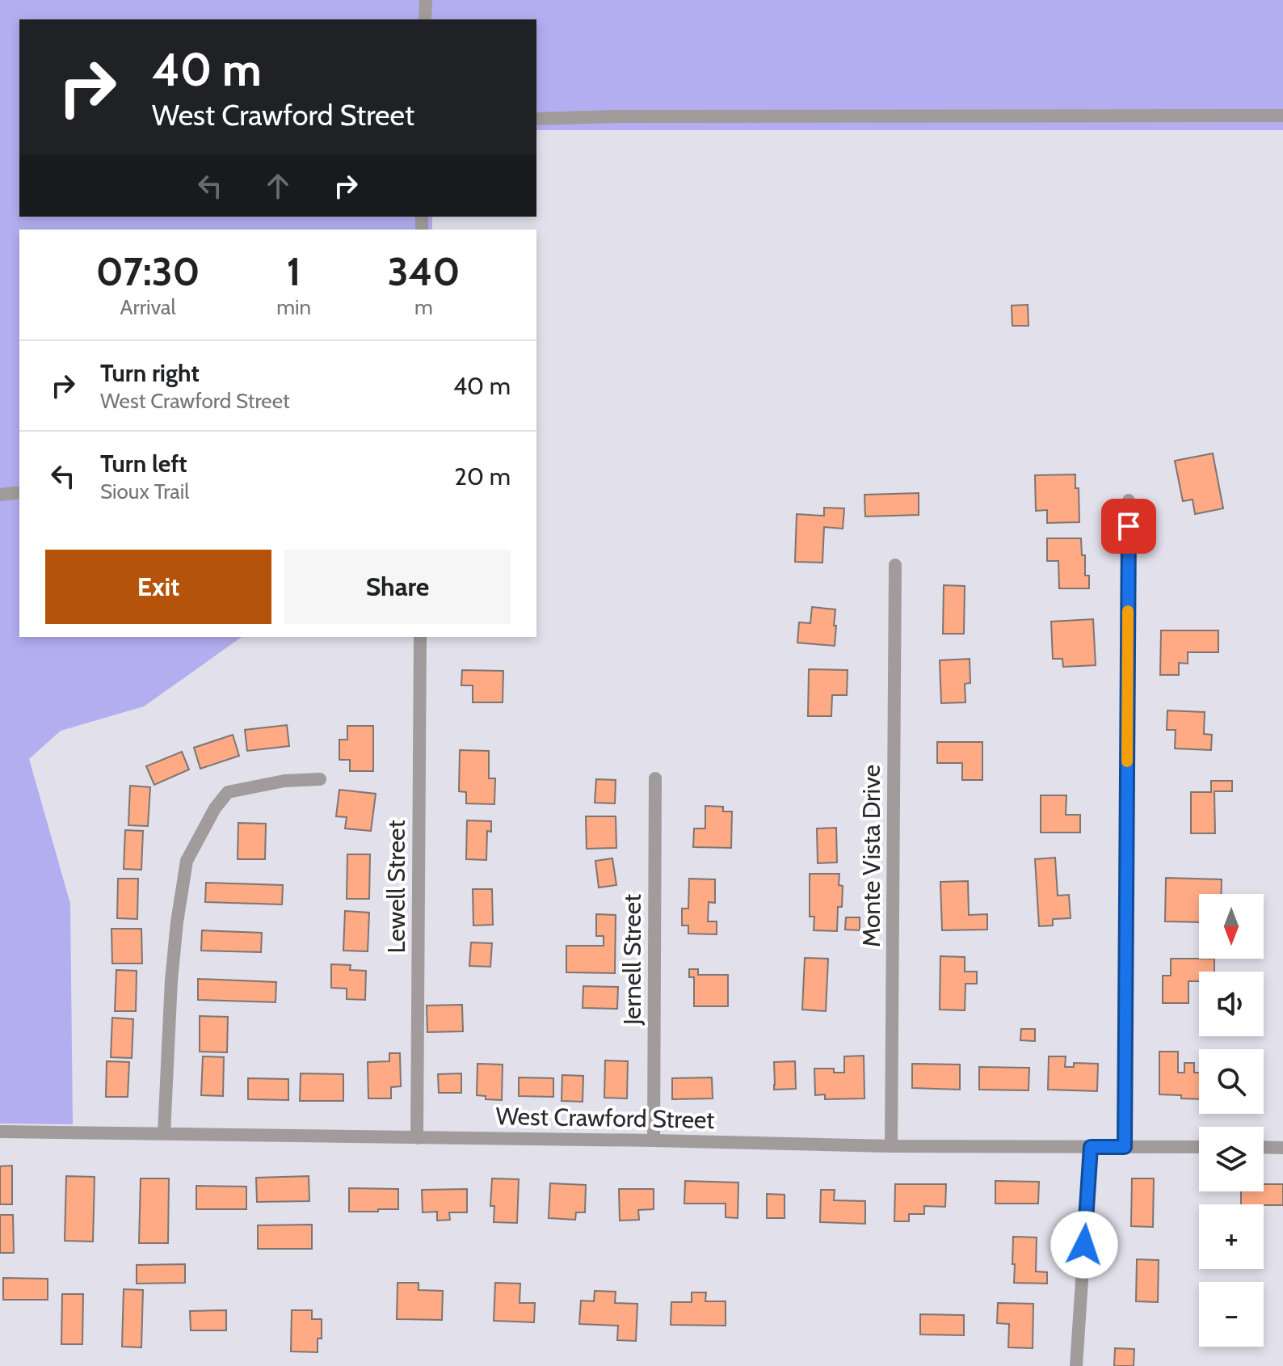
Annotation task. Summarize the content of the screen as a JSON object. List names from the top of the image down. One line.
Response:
{"streets":{"street":["Monte Vista Drive","Lewell Street","Jernell Street","West Crawford Street"]},"crossings":[["Monte Vista Drive","West Crawford Street"],["Lewell Street","West Crawford Street"],["Jernell Street","West Crawford Street"]],"north":"bottom","page":{"turn":["40 m","West Crawford Street"],"eta":["07:30","Arrival","1","min","340","m"],"list":[{"name":"Turn right","note":"West Crawford Street","value":"40 m"},{"name":"Turn left","note":"Sioux Trail","value":"20 m"}],"buttons":["Exit","Share"],"map_buttons":["+","−"]}}
